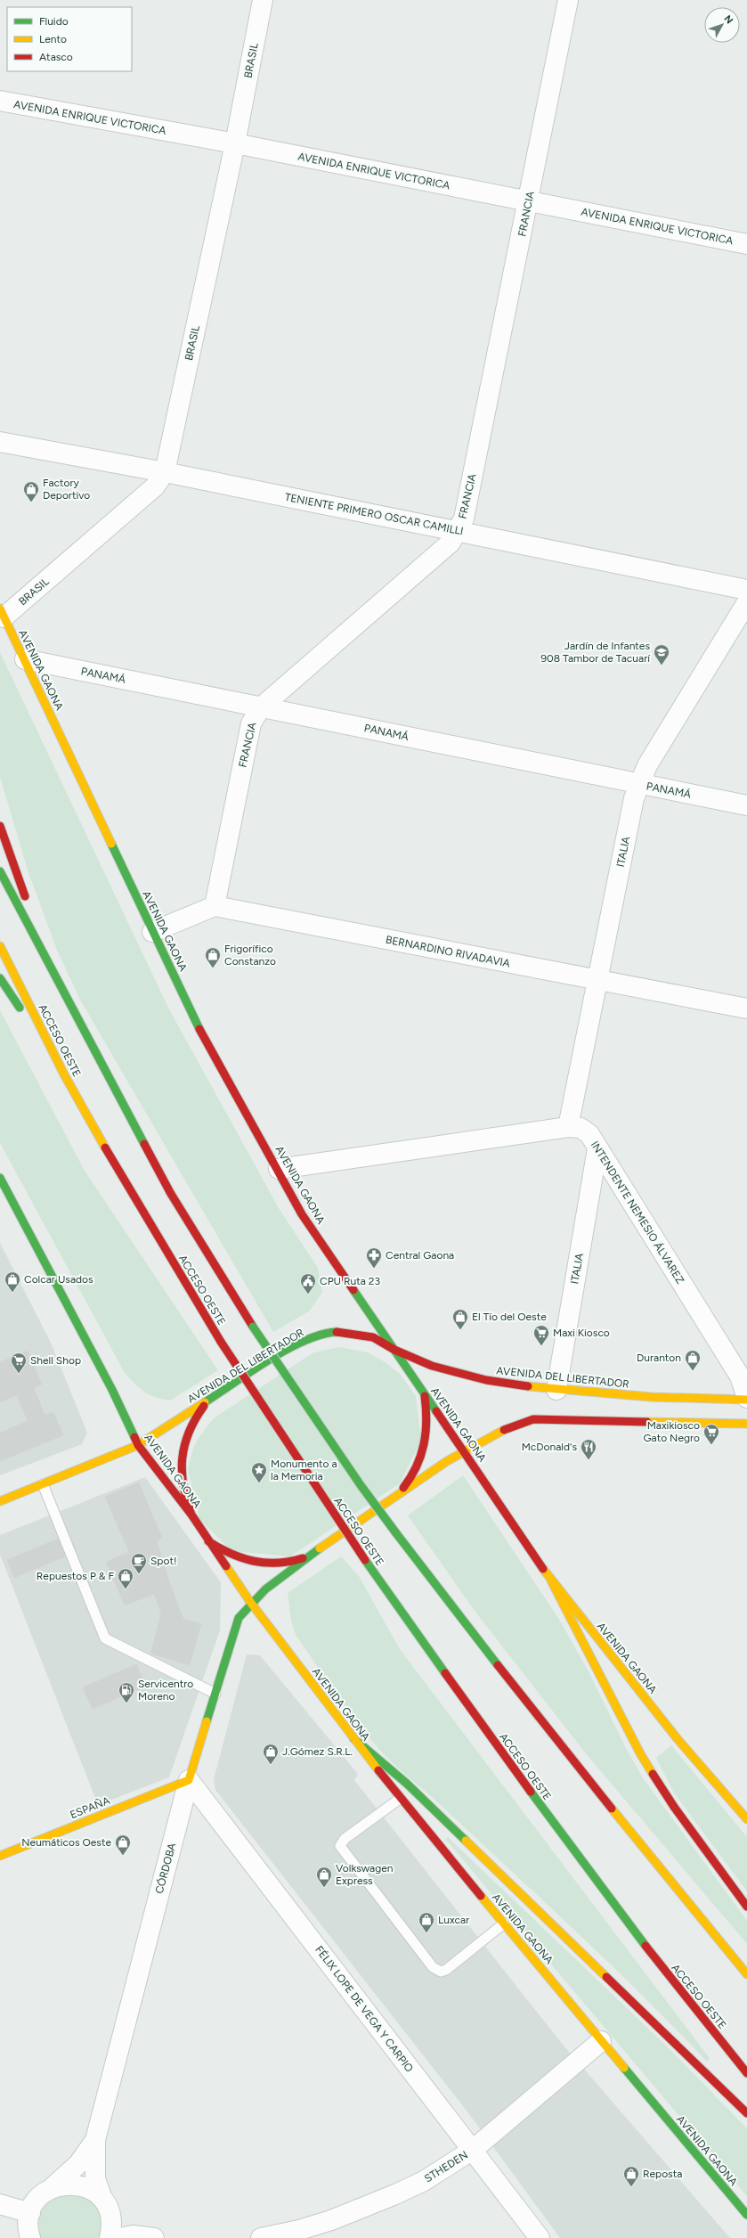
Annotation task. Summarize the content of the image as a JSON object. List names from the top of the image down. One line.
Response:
{"streets":{"main road":["AVENIDA GAONA","ACCESO OESTE","AVENIDA DEL LIBERTADOR","ESPAÑA","CÓRDOBA"],"street":["BRASIL","AVENIDA ENRIQUE VICTORICA","FRANCIA","TENIENTE PRIMERO OSCAR CAMILLI","PANAMÁ","ITALIA","BERNARDINO RIVADAVIA","INTENDENTE NEMESIO ÁLVAREZ","FÉLIX LOPE DE VEGA Y CARPIO","STHEDEN"]},"crossings":[["BRASIL","AVENIDA ENRIQUE VICTORICA"],["BRASIL","TENIENTE PRIMERO OSCAR CAMILLI"],["BRASIL","AVENIDA GAONA"],["AVENIDA ENRIQUE VICTORICA","FRANCIA"],["FRANCIA","TENIENTE PRIMERO OSCAR CAMILLI"],["FRANCIA","PANAMÁ"],["FRANCIA","BERNARDINO RIVADAVIA"],["AVENIDA GAONA","PANAMÁ"],["AVENIDA GAONA","INTENDENTE NEMESIO ÁLVAREZ"],["AVENIDA GAONA","AVENIDA DEL LIBERTADOR"],["AVENIDA GAONA","CÓRDOBA"],["AVENIDA GAONA","STHEDEN"],["PANAMÁ","ITALIA"],["ITALIA","BERNARDINO RIVADAVIA"],["ITALIA","INTENDENTE NEMESIO ÁLVAREZ"],["ITALIA","AVENIDA DEL LIBERTADOR"],["INTENDENTE NEMESIO ÁLVAREZ","AVENIDA DEL LIBERTADOR"],["ESPAÑA","CÓRDOBA"],["ESPAÑA","FÉLIX LOPE DE VEGA Y CARPIO"],["CÓRDOBA","FÉLIX LOPE DE VEGA Y CARPIO"],["FÉLIX LOPE DE VEGA Y CARPIO","STHEDEN"]],"places":{"shop":["Factory Deportivo","Frigorífico Constanzo","Colcar Usados","El Tío del Oeste","Duranton","Repuestos P & F","J.Gómez S.R.L.","Neumáticos Oeste","Volkswagen Express","Luxcar","Reposta"],"school or university":["Jardín de Infantes 908 Tambor de Tacuarí"],"pharmacy":["Central Gaona"],"public building":["CPU Ruta 23"],"supermarket":["Maxi Kiosco","Shell Shop","Maxikiosco Gato Negro"],"restaurant":["McDonald's"],"place":["Monumento a la Memoria"],"cafe":["Spot!"],"fuel station":["Servicentro Moreno"]},"legend":["Fluido","Lento","Atasco"],"north":"top right"}
